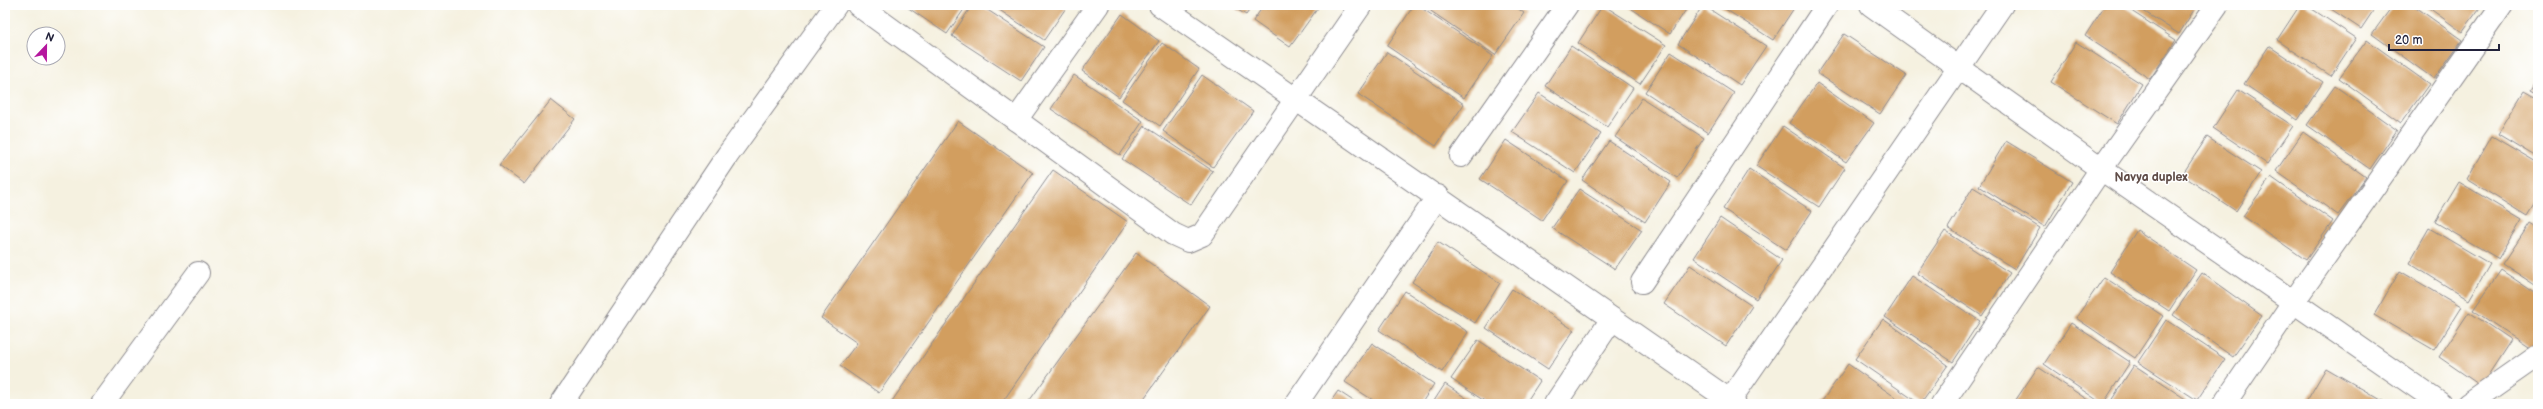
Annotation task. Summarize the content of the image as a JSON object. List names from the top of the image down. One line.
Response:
{"districts":["Navya duplex"],"scale_bar":"20 m","north":"top"}
